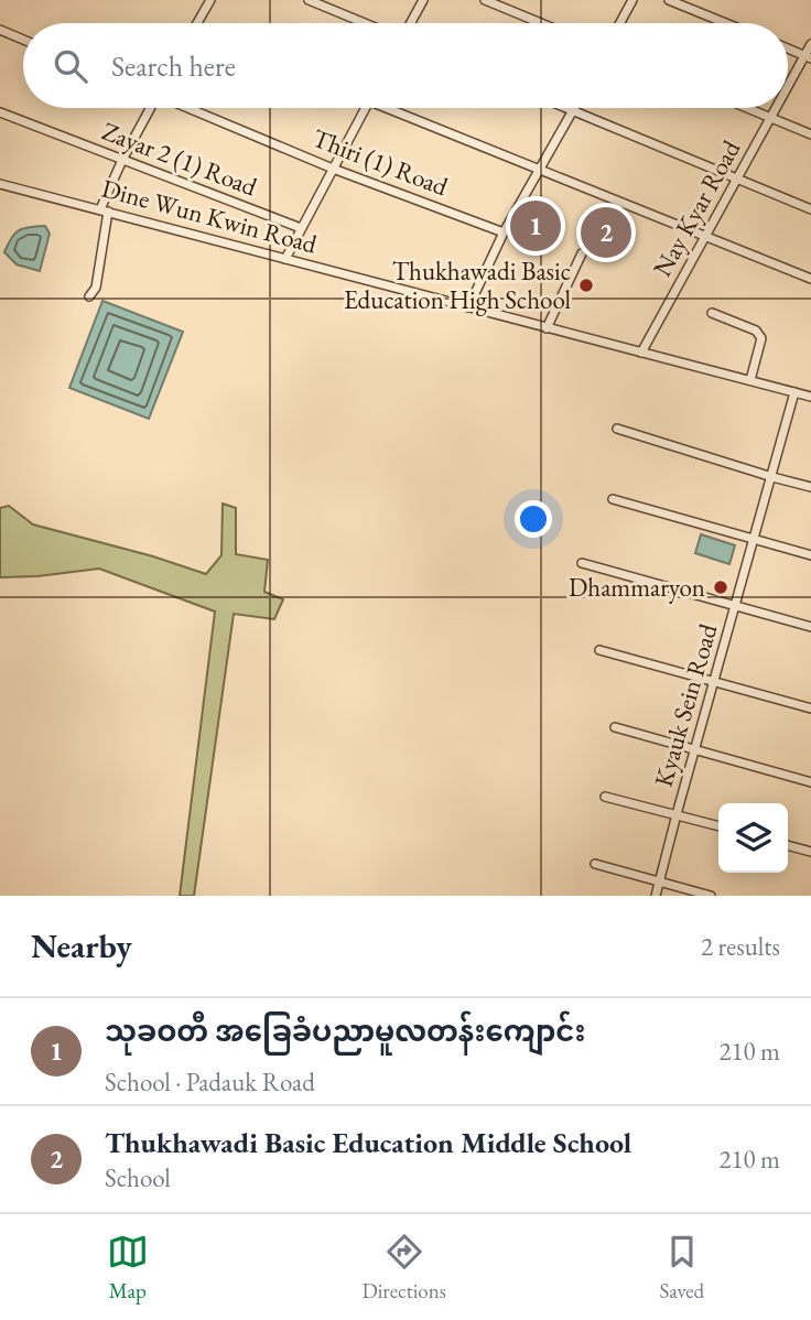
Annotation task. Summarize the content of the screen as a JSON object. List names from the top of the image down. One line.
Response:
{"streets":{"street":["Zayar 2 (1) Road","Thiri (1) Road","Nay Kyar Road","Dine Wun Kwin Road","Kyauk Sein Road"]},"crossings":[["Nay Kyar Road","Dine Wun Kwin Road"],["Dine Wun Kwin Road","Kyauk Sein Road"]],"places":["Thukhawadi Basic Education High School","Dhammaryon"],"page":{"search":"Search here","pins":["1","2"],"heading":["Nearby","2 results"],"list":[{"mark":"1","name":"သုခဝတီ အခြေခံပညာမူလတန်းကျောင်း","note":"School · Padauk Road","value":"210 m"},{"mark":"2","name":"Thukhawadi Basic Education Middle School","note":"School","value":"210 m"}],"nav":["Map","Directions","Saved"]}}
